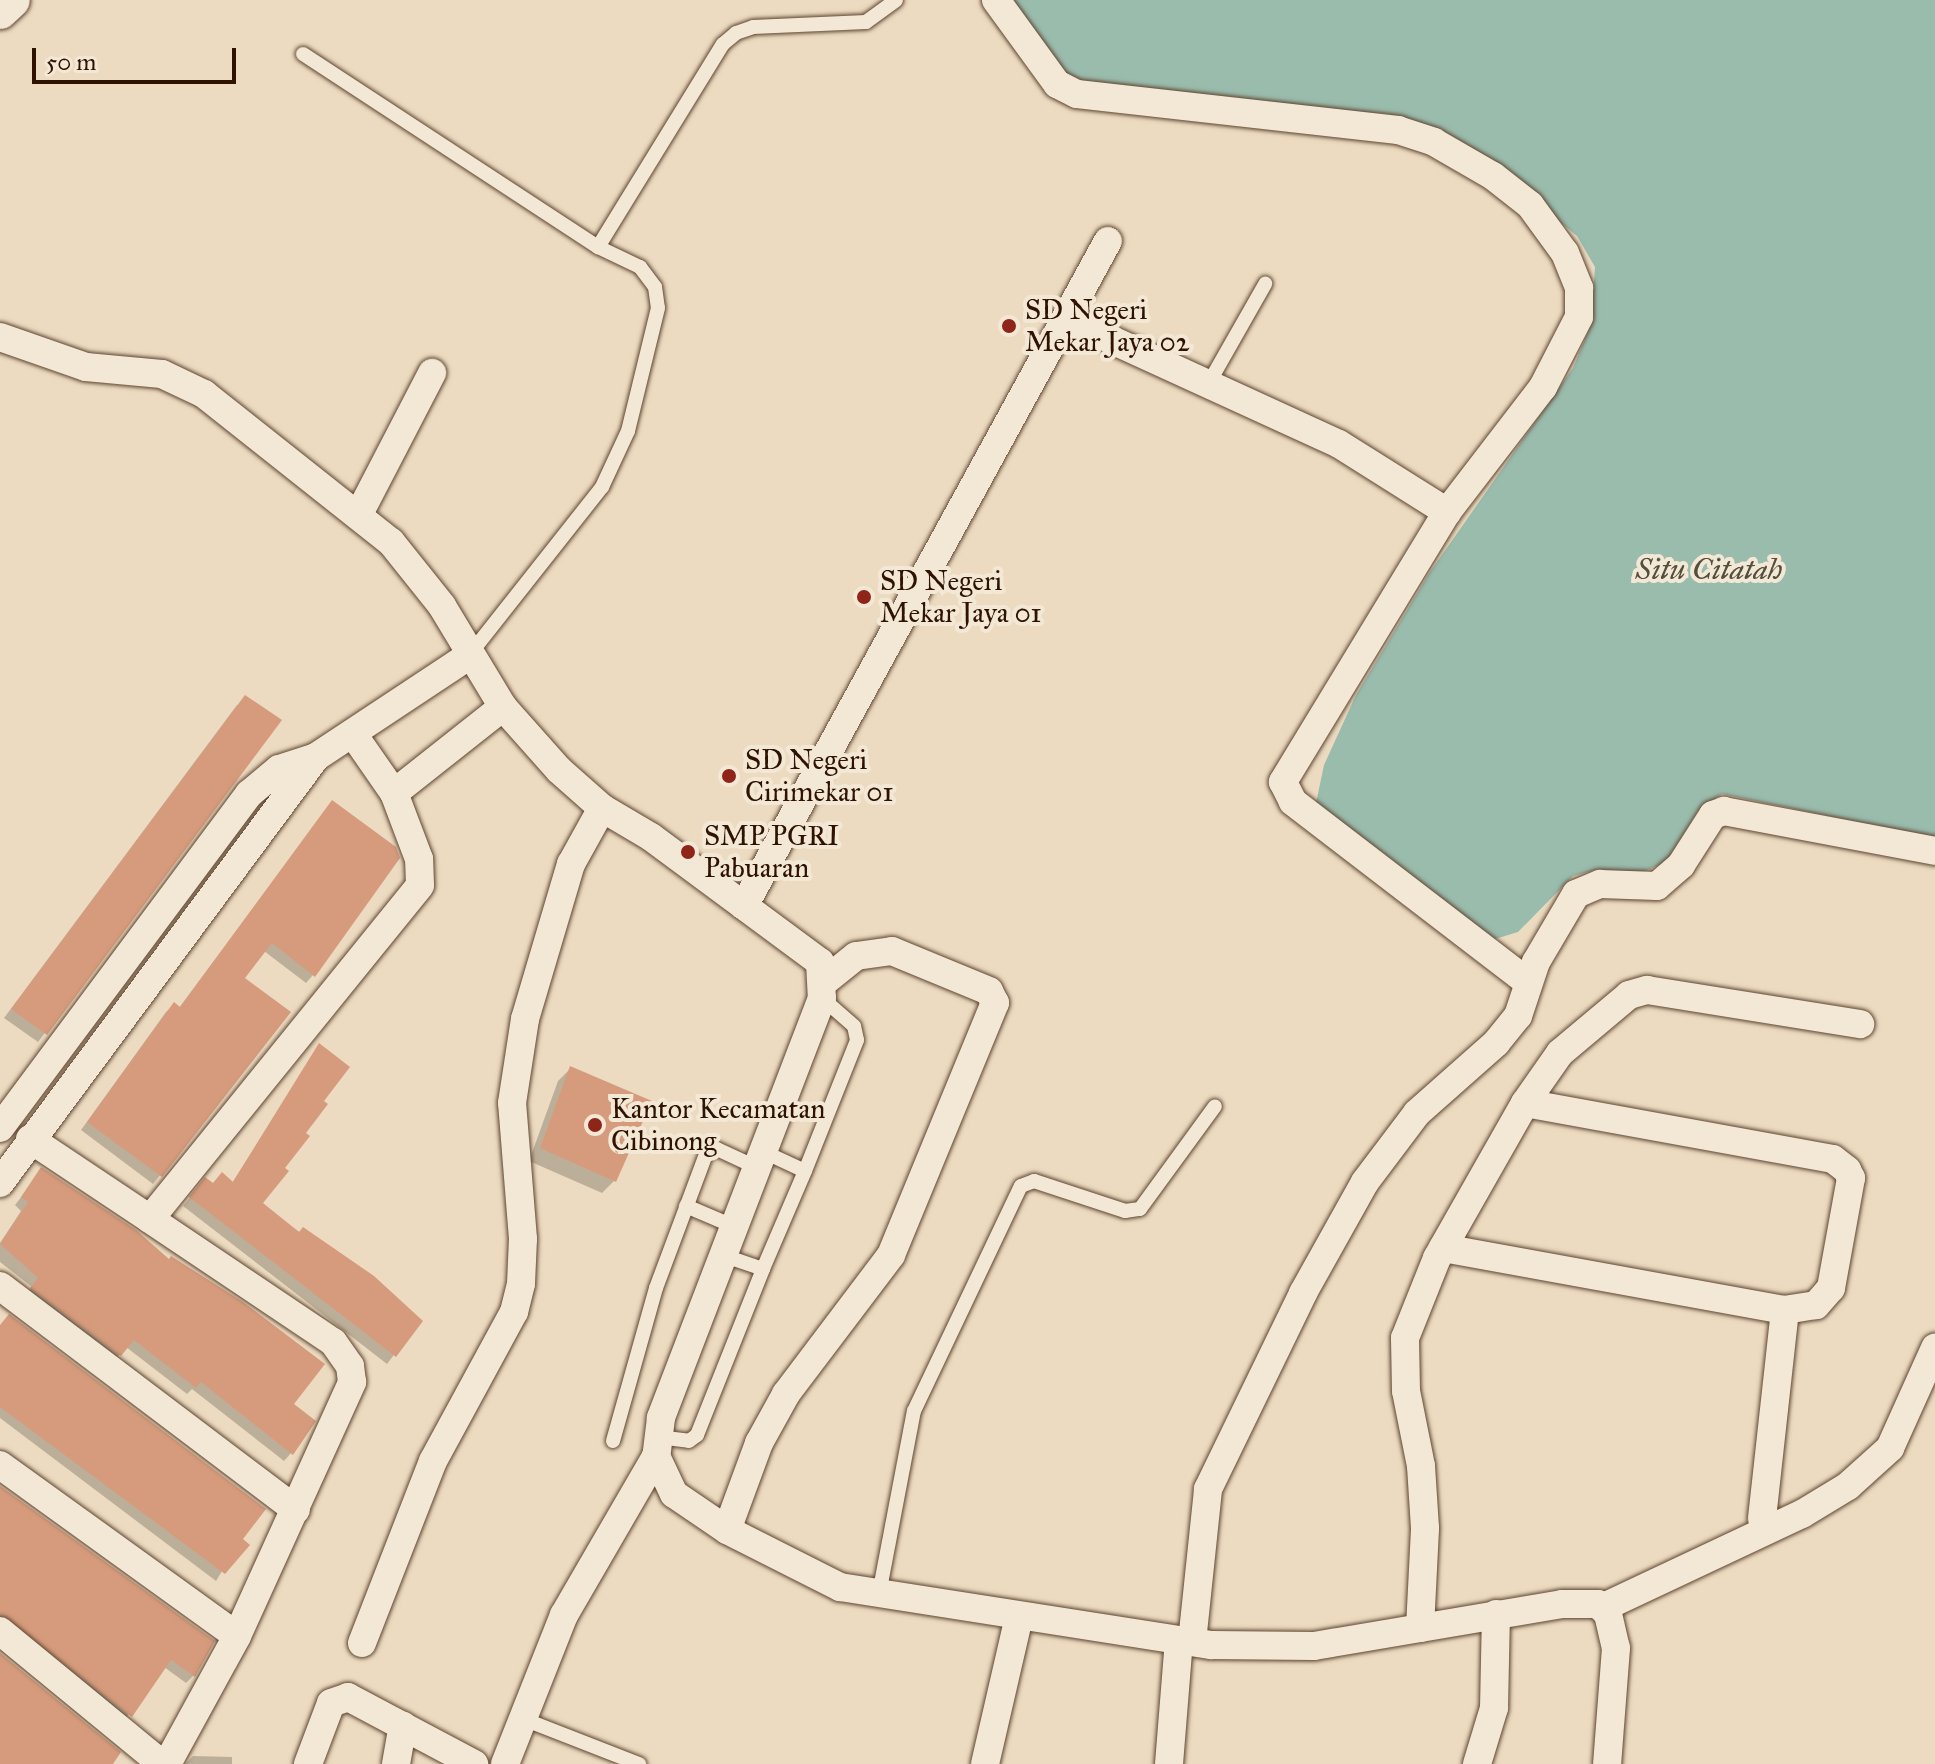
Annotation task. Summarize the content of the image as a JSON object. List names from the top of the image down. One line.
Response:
{"water":["Situ Citatah"],"places":["SD Negeri Mekar Jaya 02","SD Negeri Mekar Jaya 01","SD Negeri Cirimekar 01","SMP PGRI Pabuaran","Kantor Kecamatan Cibinong"],"scale_bar":"50 m"}
